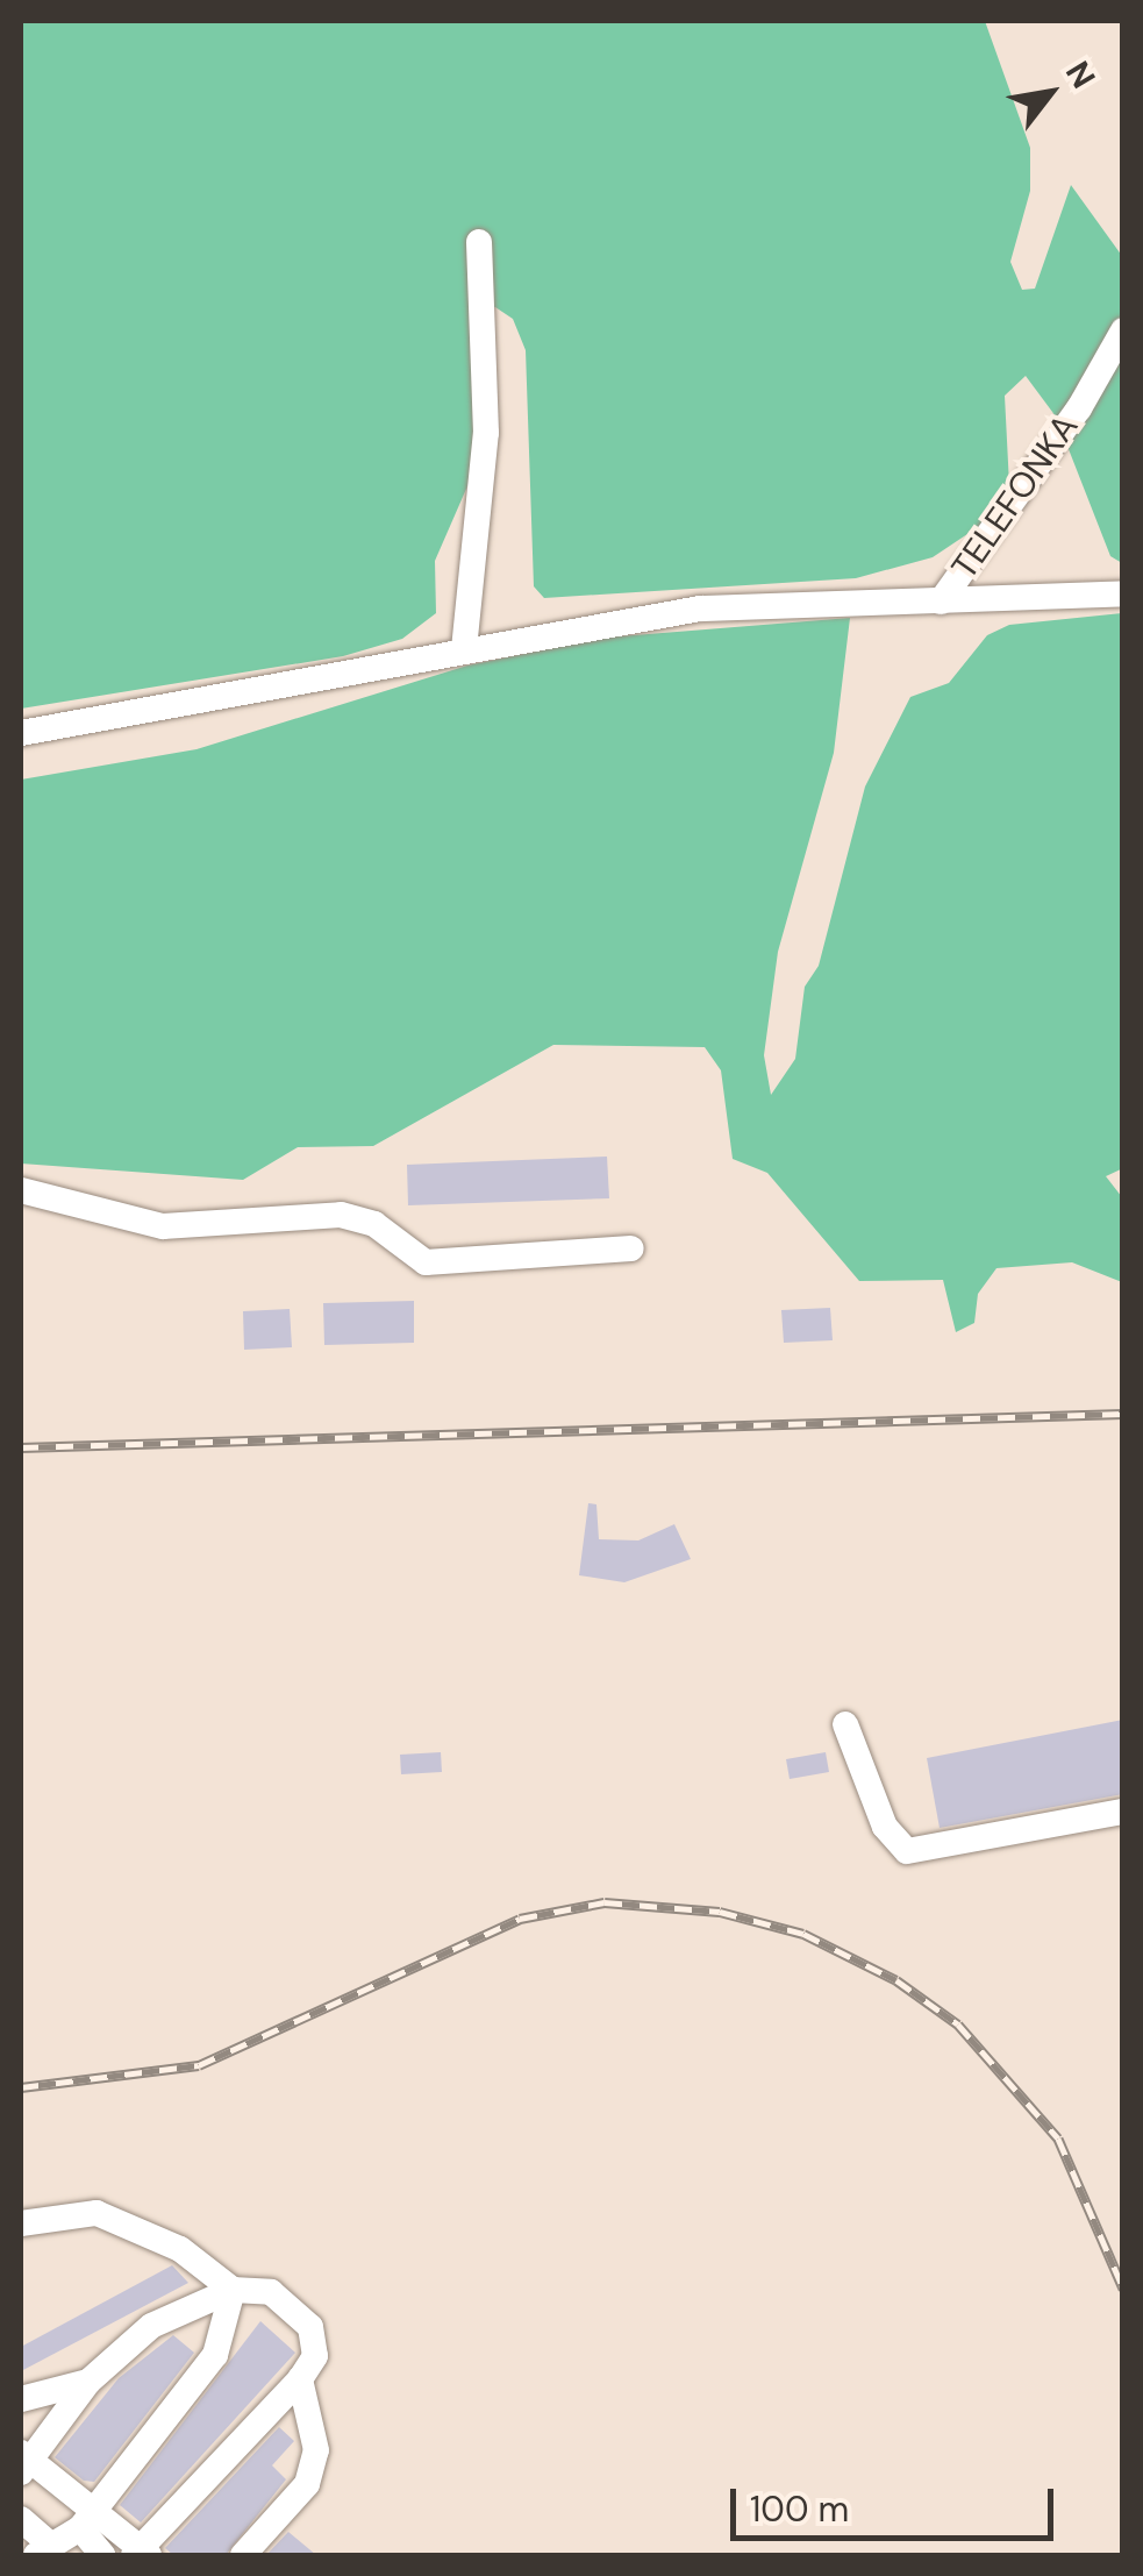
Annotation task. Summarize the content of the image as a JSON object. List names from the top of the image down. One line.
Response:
{"streets":{"street":["TELEFONKA"]},"scale_bar":"100 m","north":"top right"}
